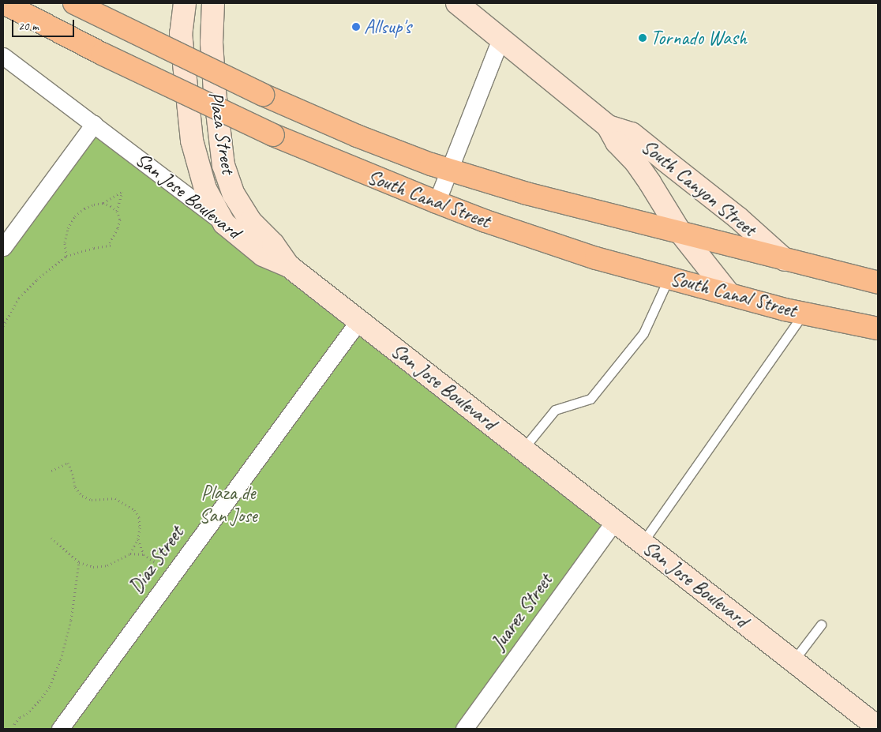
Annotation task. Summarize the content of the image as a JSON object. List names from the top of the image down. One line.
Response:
{"streets":{"highway":["South Canal Street"],"street":["Plaza Street","South Canyon Street","San Jose Boulevard","Diaz Street","Juarez Street"]},"crossings":[["Plaza Street","San Jose Boulevard"],["South Canyon Street","South Canal Street"],["San Jose Boulevard","Diaz Street"],["San Jose Boulevard","Juarez Street"]],"parks":["Plaza de San Jose"],"places":["Allsup's","Tornado Wash"],"scale_bar":"20 m"}
